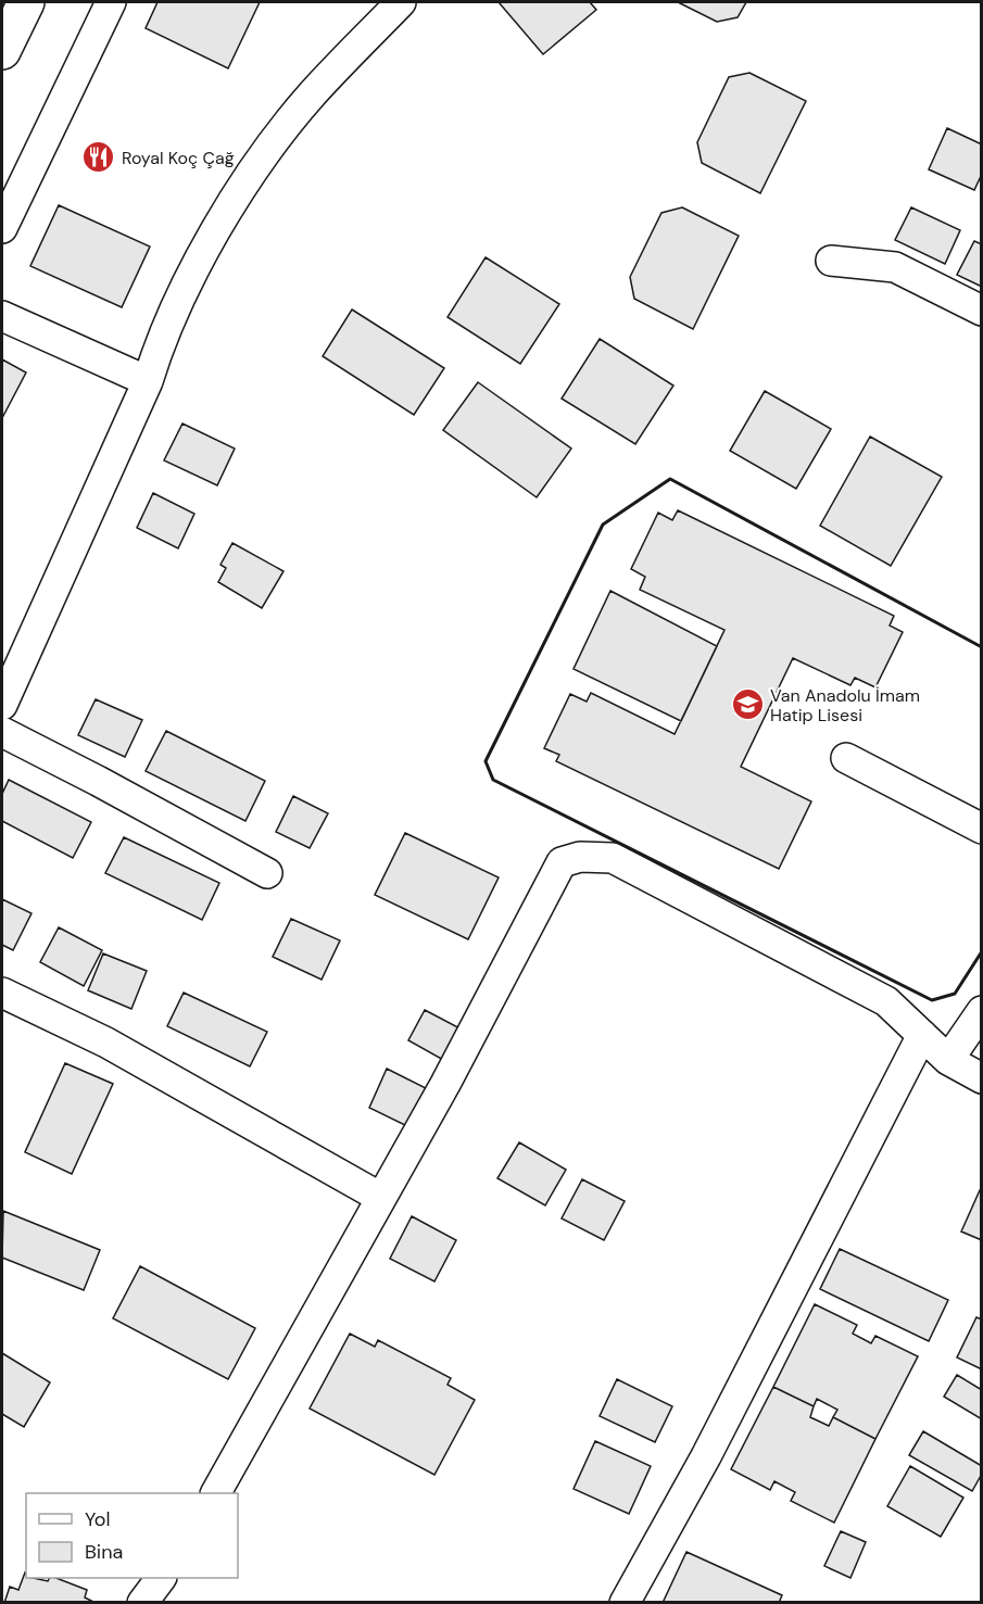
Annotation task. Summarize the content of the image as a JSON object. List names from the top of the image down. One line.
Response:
{"places":{"restaurant":["Royal Koç Çağ"],"school or university":["Van Anadolu İmam Hatip Lisesi"]},"legend":["Yol","Bina"]}
